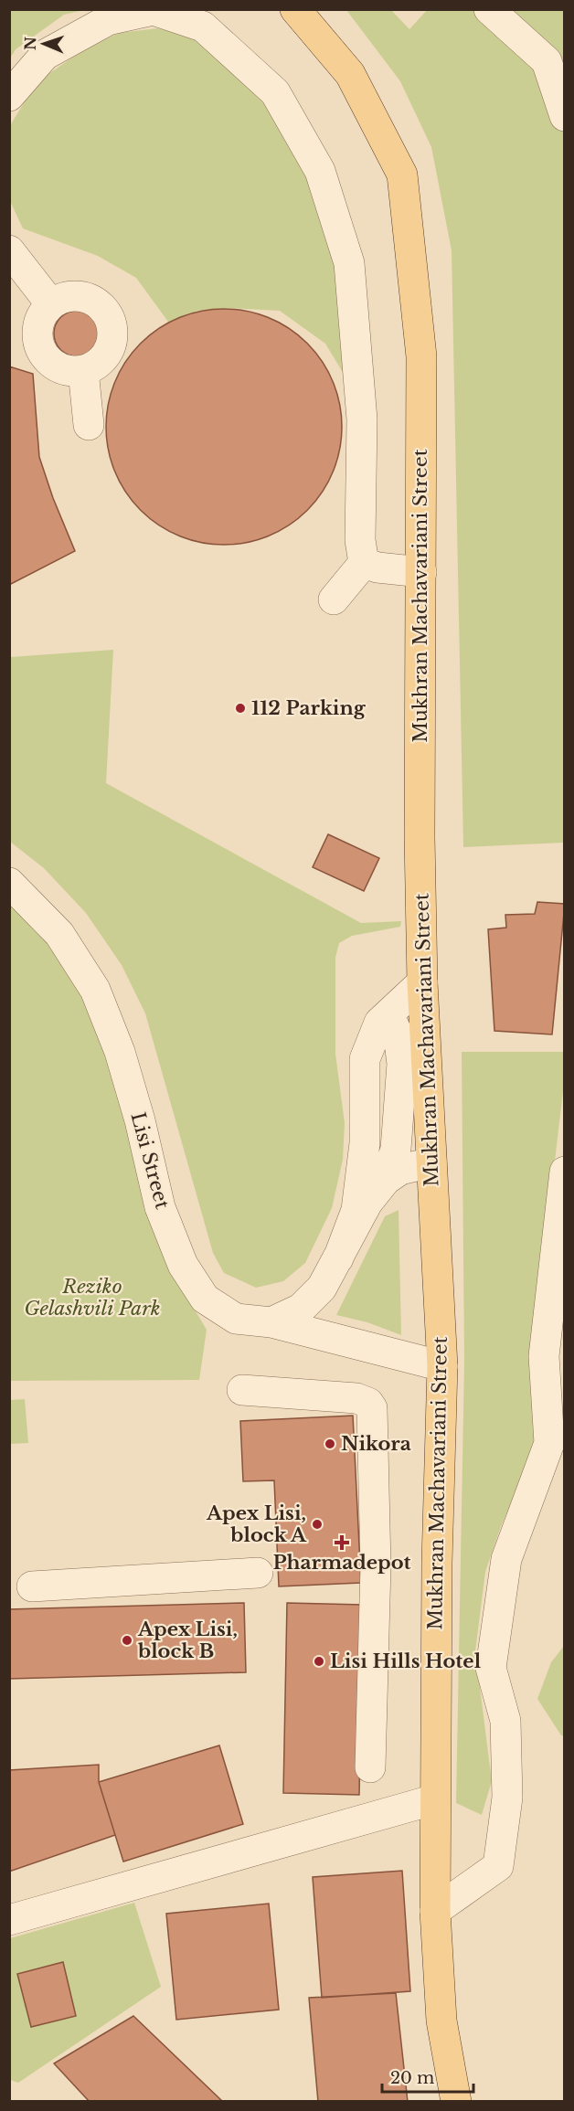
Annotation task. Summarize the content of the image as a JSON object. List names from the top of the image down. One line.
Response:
{"streets":{"main road":["Mukhran Machavariani Street"],"street":["Lisi Street"]},"crossings":[["Mukhran Machavariani Street","Lisi Street"]],"parks":["Reziko Gelashvili Park"],"places":{"other":["112 Parking","Nikora","Apex Lisi, block A","Apex Lisi, block B","Lisi Hills Hotel"],"health":["Pharmadepot"]},"scale_bar":"20 m","north":"left"}
